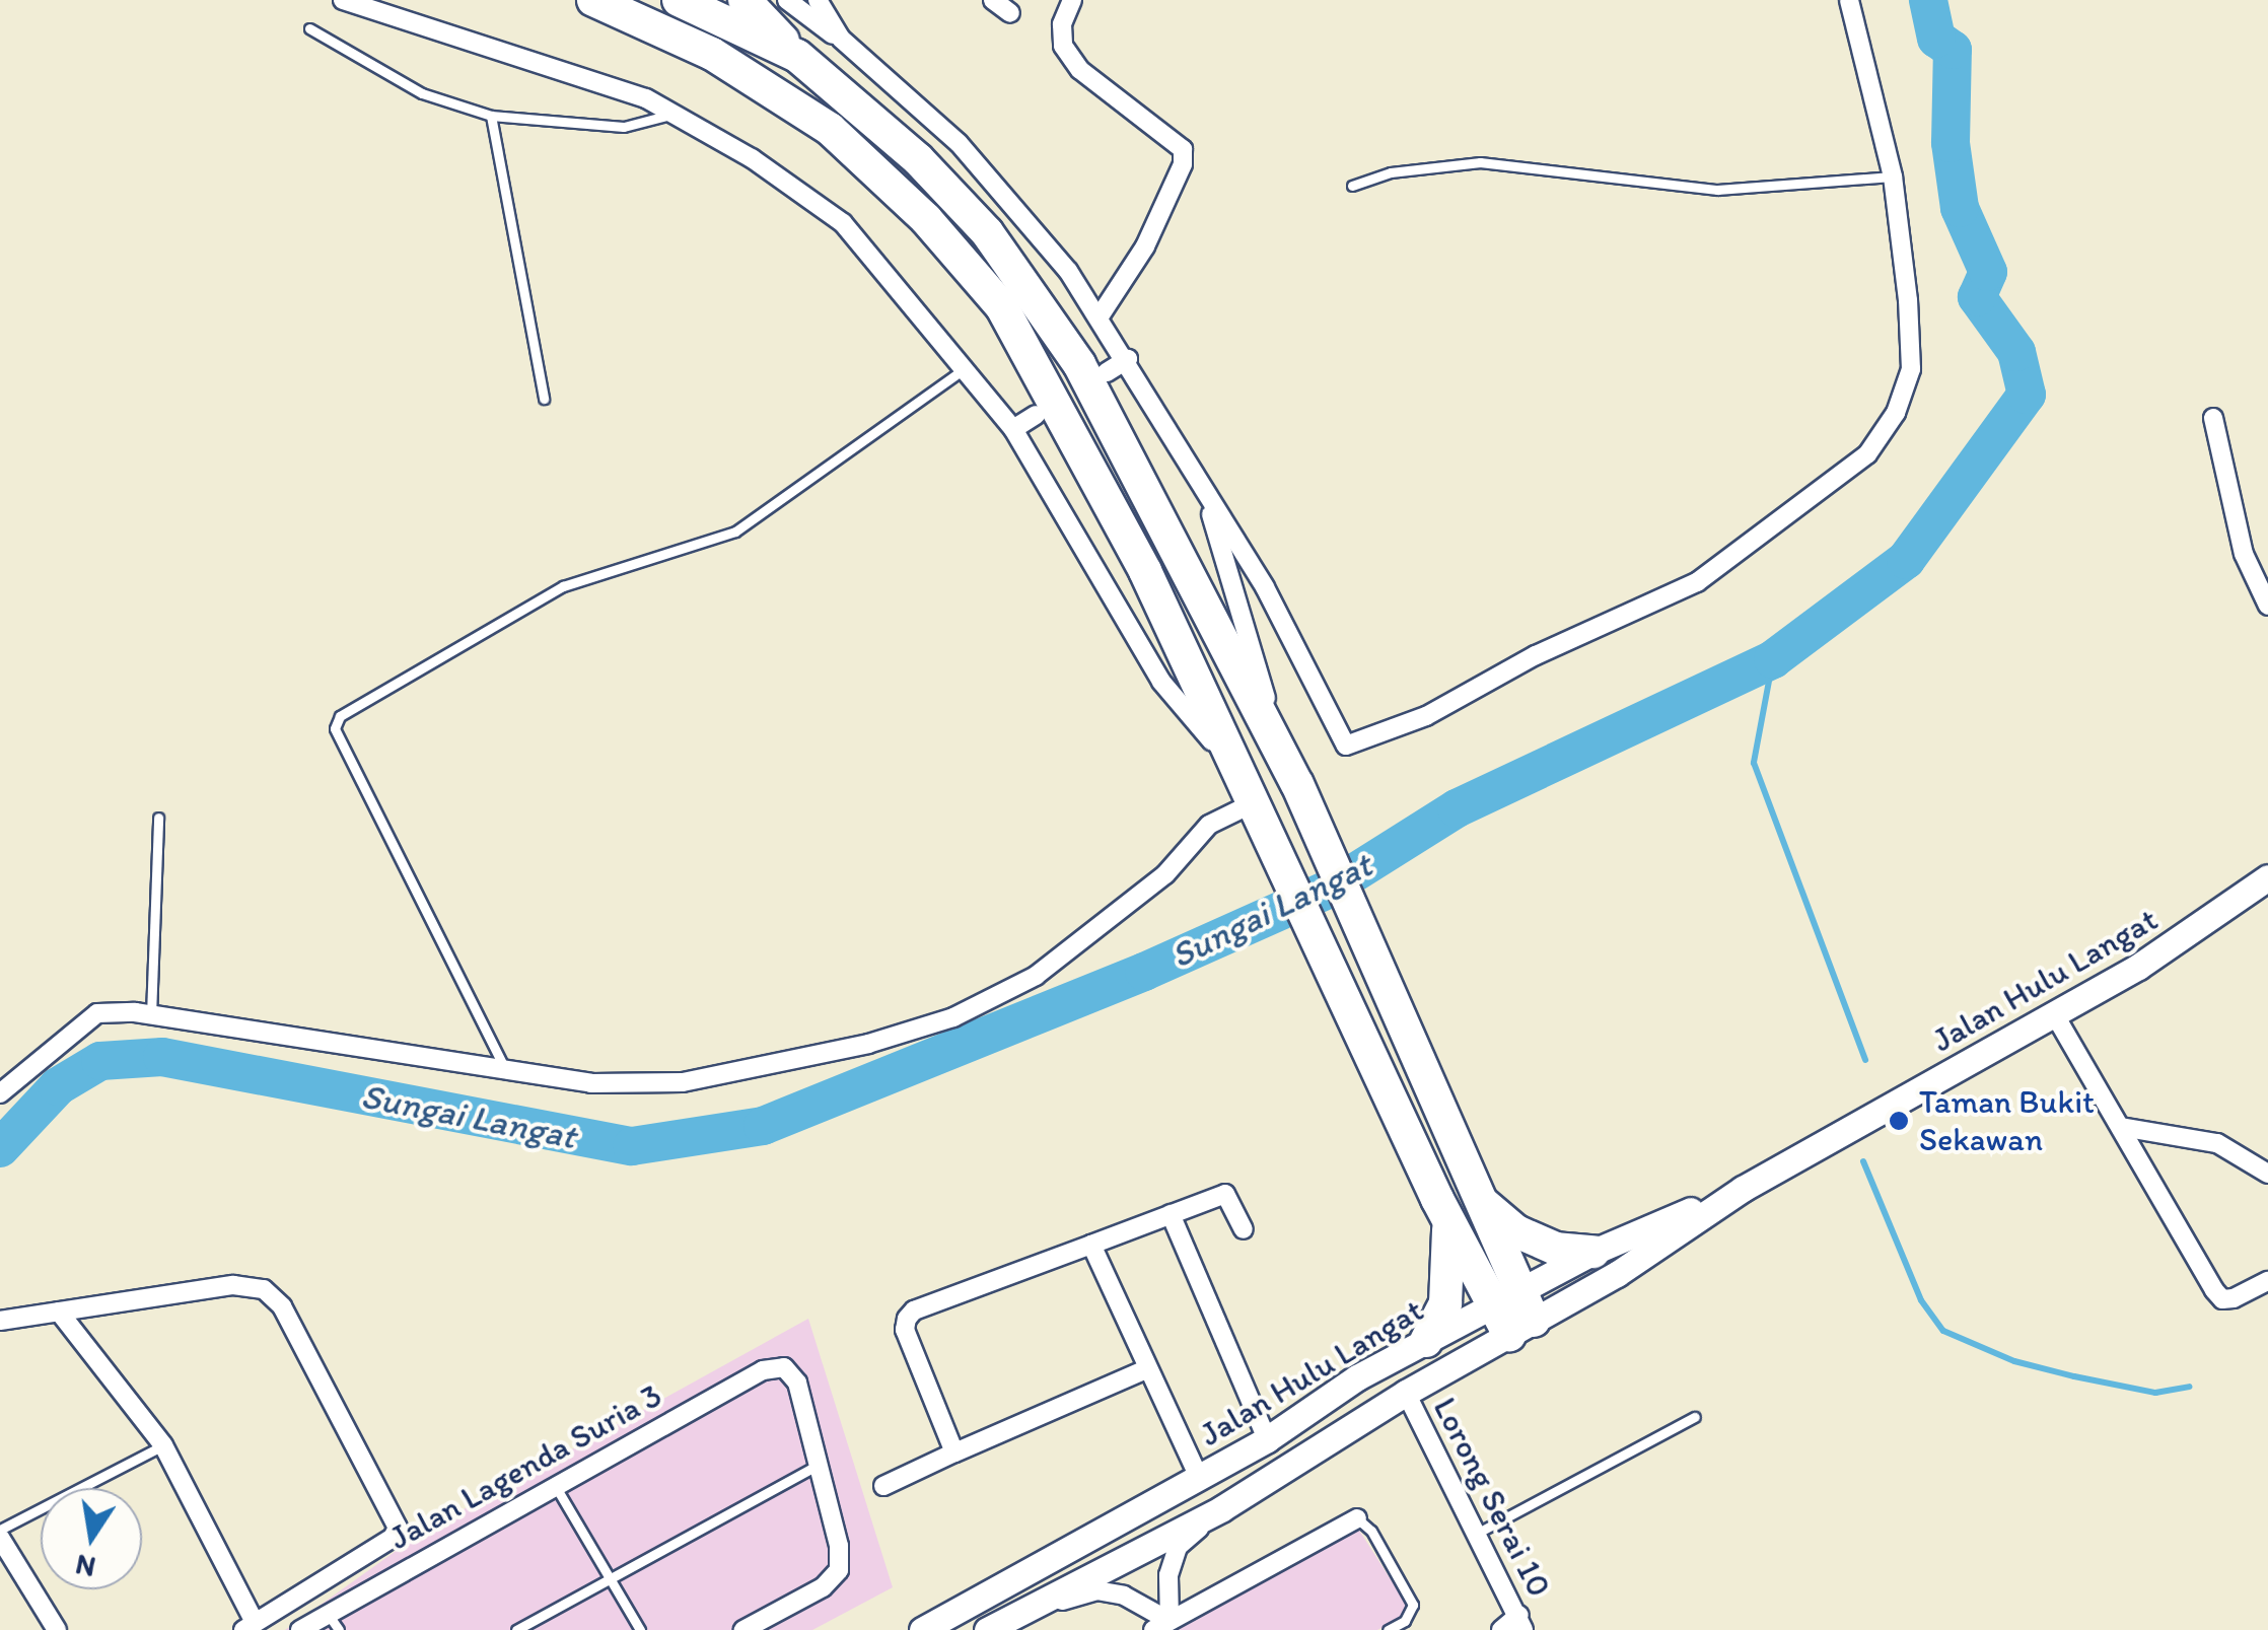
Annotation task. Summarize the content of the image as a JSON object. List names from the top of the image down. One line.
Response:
{"streets":{"main road":["Jalan Hulu Langat"],"street":["Jalan Lagenda Suria 3","Lorong Serai 10"]},"crossings":[["Jalan Hulu Langat","Lorong Serai 10"]],"water":["Sungai Langat"],"places":["Taman Bukit Sekawan"],"north":"bottom"}
